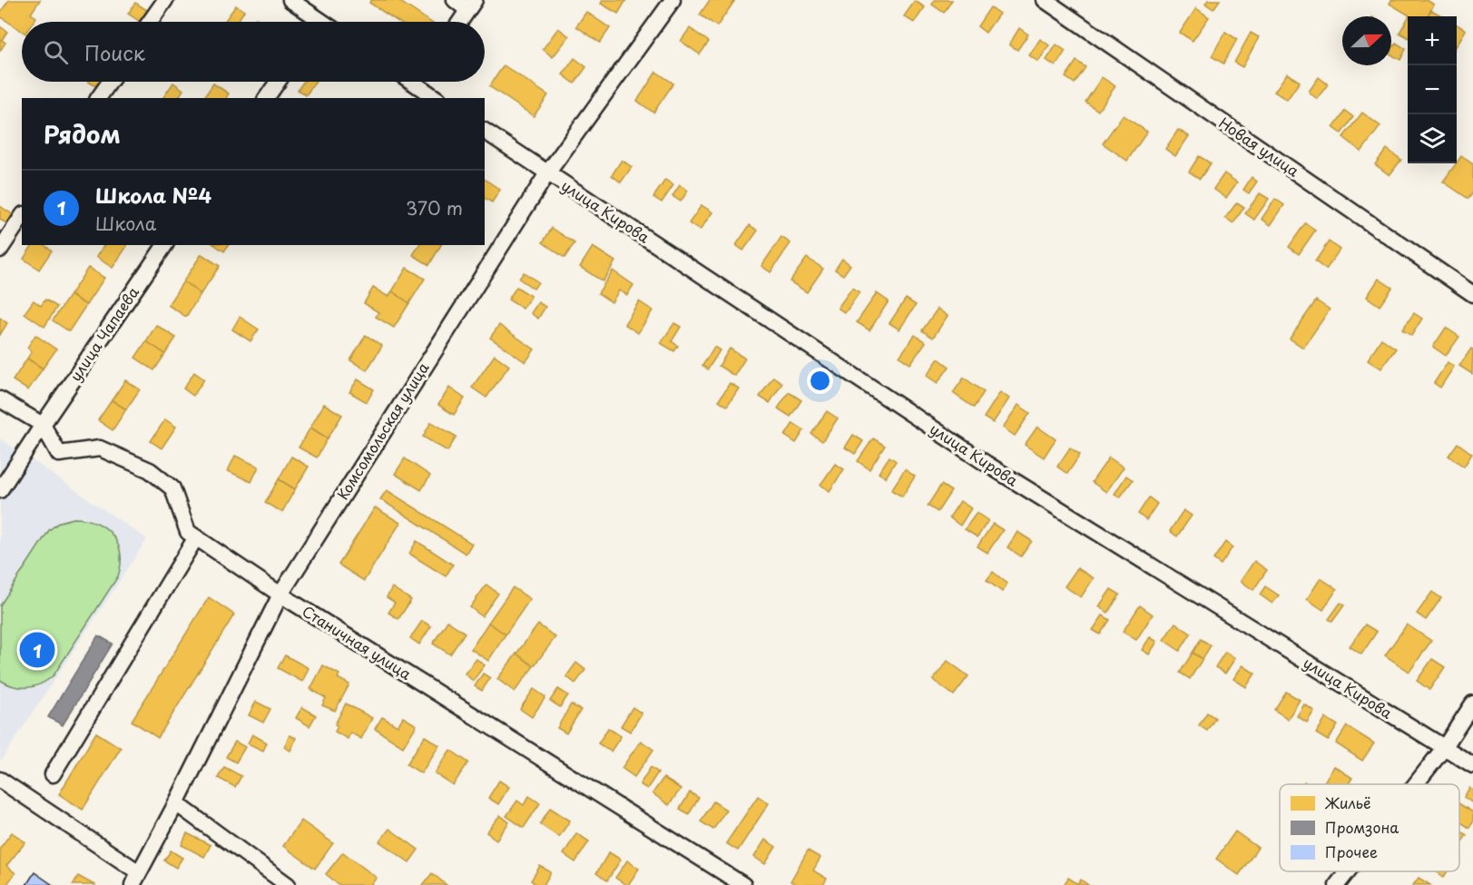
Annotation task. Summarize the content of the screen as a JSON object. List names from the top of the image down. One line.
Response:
{"streets":{"street":["Новая улица","улица Кирова","улица Чапаева","Комсомольская улица","Станичная улица"]},"crossings":[["улица Кирова","Комсомольская улица"],["улица Чапаева","Станичная улица"],["Комсомольская улица","Станичная улица"]],"legend":["Жильё","Промзона","Прочее"],"north":"right","page":{"map_buttons":["+","−"],"search":"Поиск","heading":"Рядом","list":[{"mark":"1","name":"Школа №4","note":"Школа","value":"370 m"}],"pins":"1"}}
